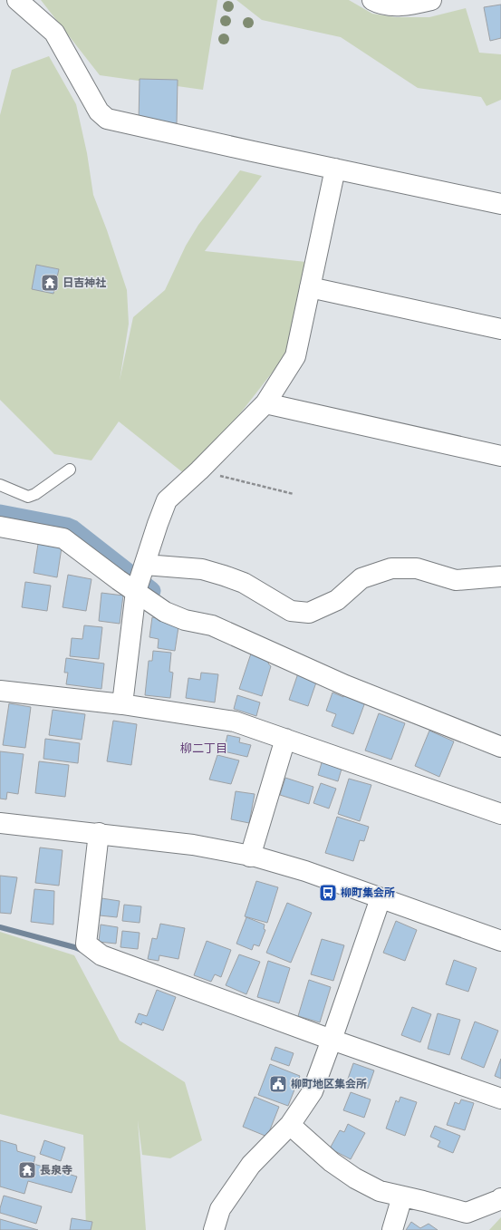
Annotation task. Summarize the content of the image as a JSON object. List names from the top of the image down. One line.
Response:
{"districts":["柳二丁目"],"places":{"temple":["日吉神社","長泉寺"],"bus stop":["柳町集会所"],"public building":["柳町地区集会所"]}}
